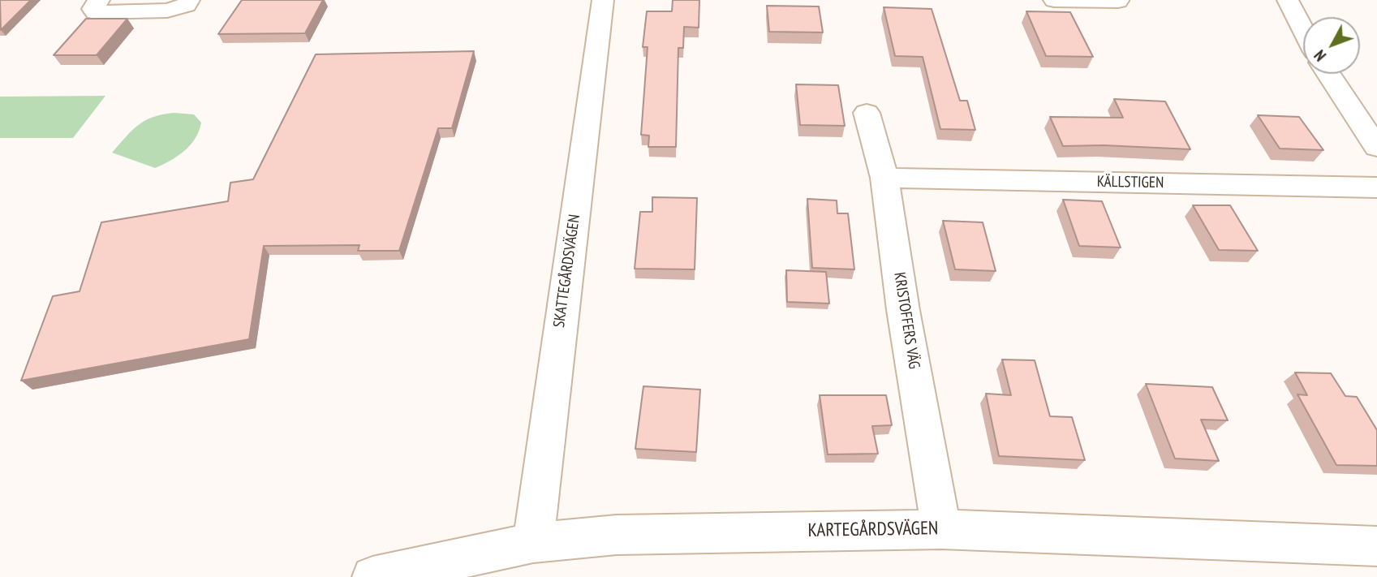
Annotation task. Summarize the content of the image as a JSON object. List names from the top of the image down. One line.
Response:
{"streets":{"street":["KÄLLSTIGEN","SKATTEGÅRDSVÄGEN","KRISTOFFERS VÄG","KARTEGÅRDSVÄGEN"]},"crossings":[["KÄLLSTIGEN","KRISTOFFERS VÄG"],["SKATTEGÅRDSVÄGEN","KARTEGÅRDSVÄGEN"],["KRISTOFFERS VÄG","KARTEGÅRDSVÄGEN"]],"north":"bottom left"}
